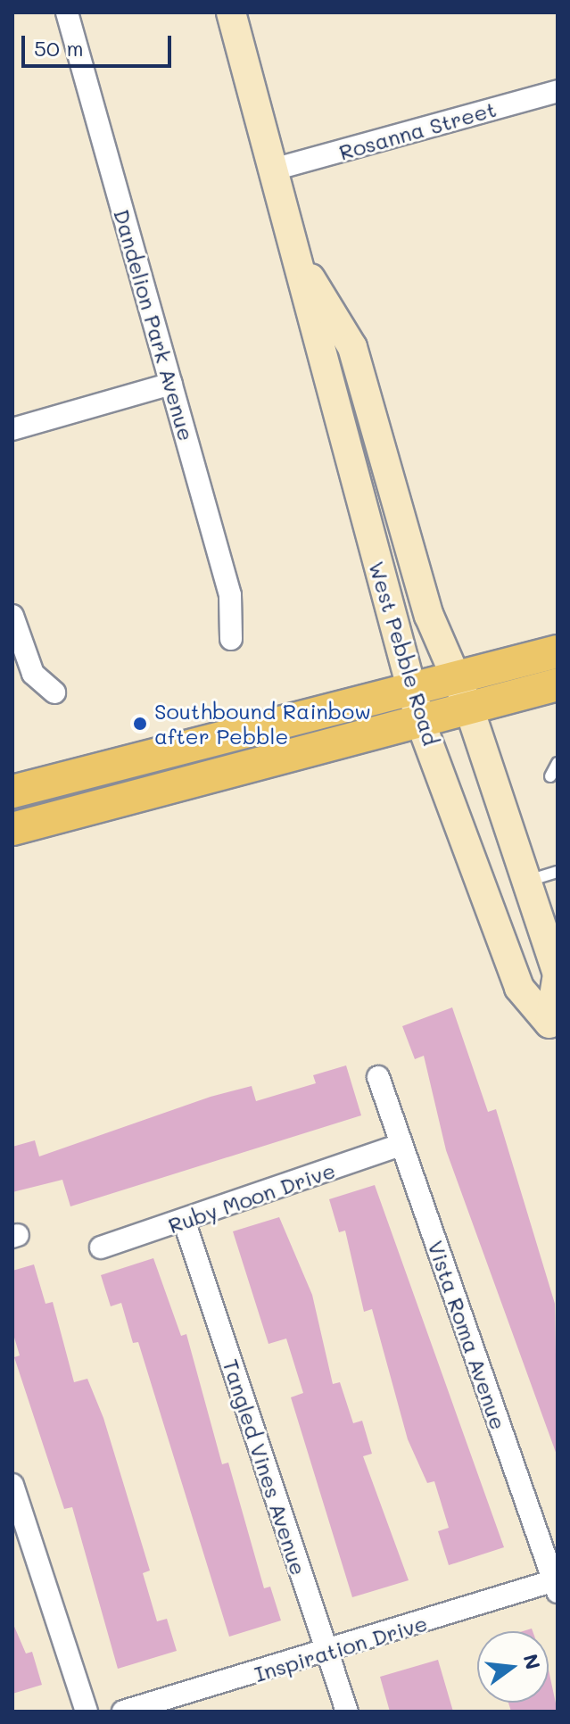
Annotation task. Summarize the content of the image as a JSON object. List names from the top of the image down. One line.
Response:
{"streets":{"street":["Rosanna Street","Dandelion Park Avenue","West Pebble Road","Ruby Moon Drive","Vista Roma Avenue","Tangled Vines Avenue","Inspiration Drive"]},"crossings":[["Rosanna Street","West Pebble Road"],["Ruby Moon Drive","Vista Roma Avenue"],["Ruby Moon Drive","Tangled Vines Avenue"],["Vista Roma Avenue","Inspiration Drive"],["Tangled Vines Avenue","Inspiration Drive"]],"places":["Southbound Rainbow after Pebble"],"scale_bar":"50 m","north":"right"}
